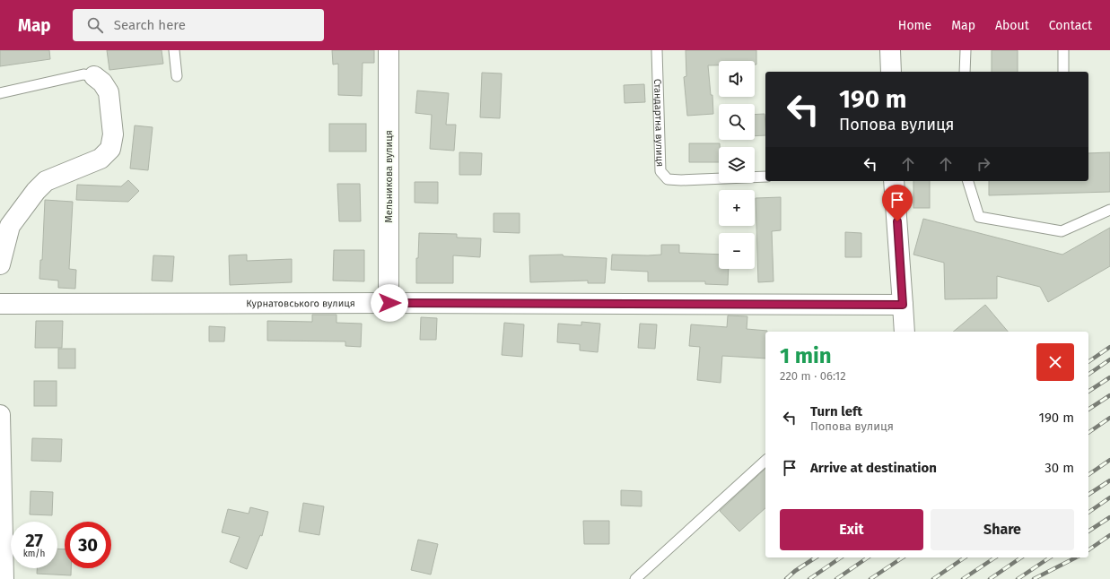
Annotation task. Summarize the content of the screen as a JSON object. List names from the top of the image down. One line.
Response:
{"streets":{"street":["Мельникова вулиця","Курнатовського вулиця"],"lane":["Стандартна вулиця"]},"crossings":[["Мельникова вулиця","Курнатовського вулиця"]],"page":{"header":"Map","search":"Search here","nav":["Home","Map","About","Contact"],"map_buttons":["+","−"],"turn":["190 m","Попова вулиця"],"heading":["1 min","220 m · 06:12"],"list":[{"name":"Turn left","note":"Попова вулиця","value":"190 m"},{"name":"Arrive at destination","value":"30 m"}],"buttons":["Exit","Share"],"speed":"27 km/h","limit":"30"}}
